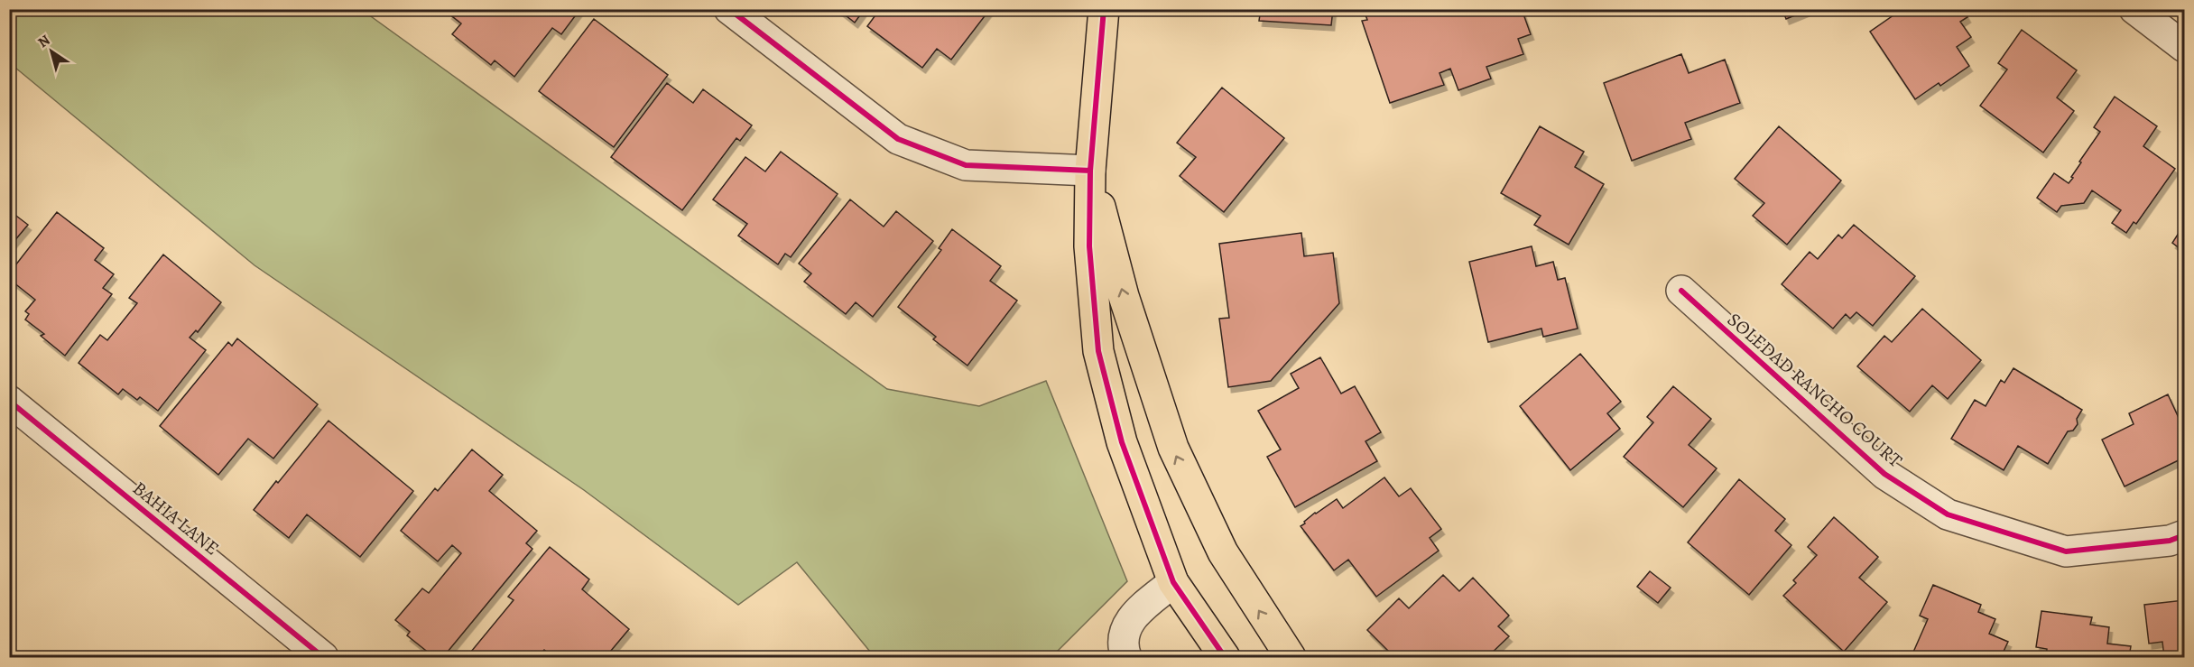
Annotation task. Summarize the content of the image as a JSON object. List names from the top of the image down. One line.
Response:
{"streets":{"street":["SOLEDAD RANCHO COURT","BAHIA LANE"]},"north":"top left"}
